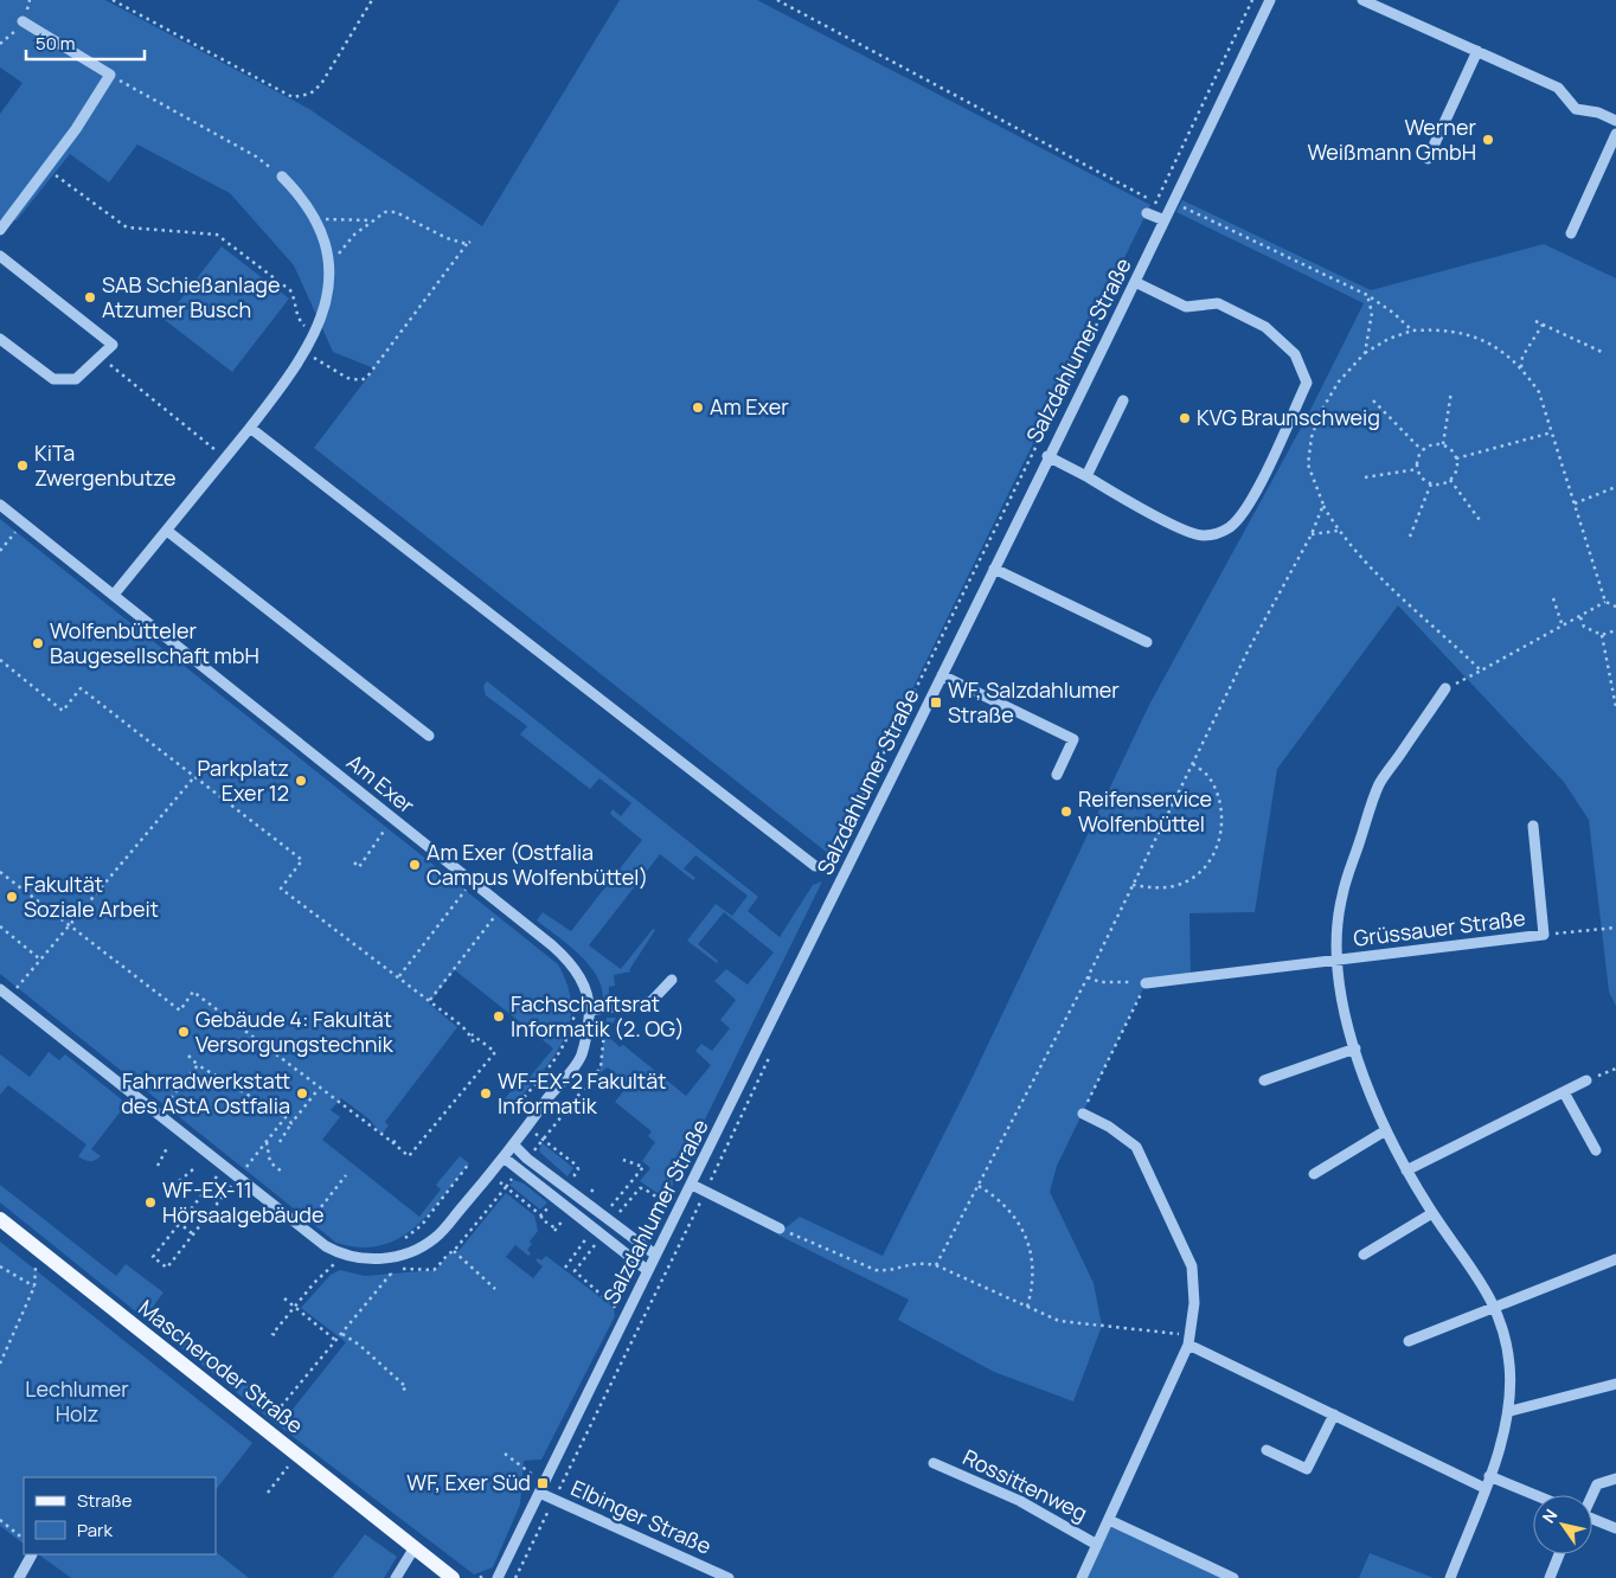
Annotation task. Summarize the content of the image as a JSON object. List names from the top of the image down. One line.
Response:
{"streets":{"main road":["Mascheroder Straße"],"street":["Salzdahlumer Straße","Am Exer","Grüssauer Straße","Rossittenweg","Elbinger Straße"]},"crossings":[["Salzdahlumer Straße","Elbinger Straße"]],"parks":["Lechlumer Holz"],"places":{"other":["Werner Weißmann GmbH","SAB Schießanlage Atzumer Busch","Am Exer","KVG Braunschweig","KiTa Zwergenbutze","Wolfenbütteler Baugesellschaft mbH","Parkplatz Exer 12","Reifenservice Wolfenbüttel","Am Exer (Ostfalia Campus Wolfenbüttel)","Fakultät Soziale Arbeit","Fachschaftsrat Informatik (2. OG)","Gebäude 4: Fakultät Versorgungstechnik","Fahrradwerkstatt des AStA Ostfalia","WF-EX-2 Fakultät Informatik","WF-EX-11 Hörsaalgebäude"],"transit":["WF, Salzdahlumer Straße","WF, Exer Süd"]},"legend":["Straße","Park"],"scale_bar":"50 m","north":"top left"}
